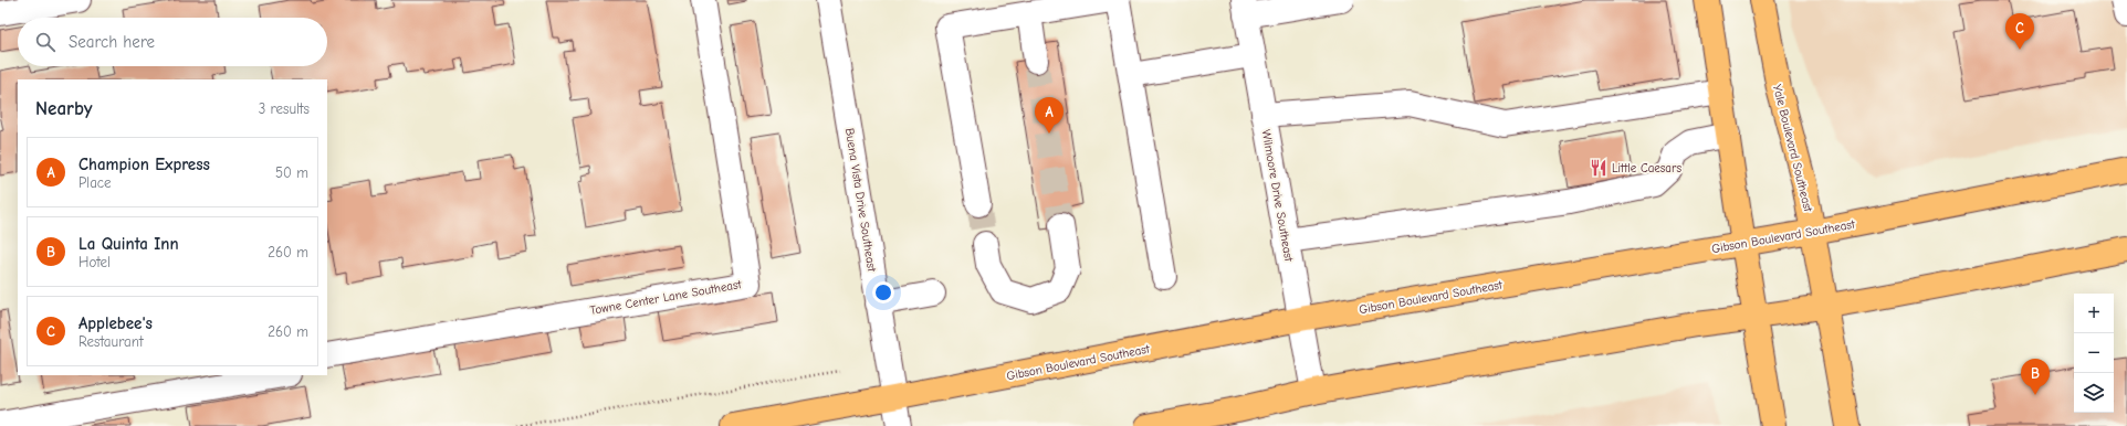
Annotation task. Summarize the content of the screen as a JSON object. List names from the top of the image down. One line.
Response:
{"streets":{"main road":["Yale Boulevard Southeast","Gibson Boulevard Southeast"],"street":["Wilmoore Drive Southeast","Buena Vista Drive Southeast","Towne Center Lane Southeast"]},"crossings":[["Yale Boulevard Southeast","Gibson Boulevard Southeast"],["Wilmoore Drive Southeast","Gibson Boulevard Southeast"],["Buena Vista Drive Southeast","Gibson Boulevard Southeast"]],"places":{"restaurant":["Little Caesars"]},"page":{"pins":["C","A","B"],"search":"Search here","heading":["Nearby","3 results"],"list":[{"mark":"A","name":"Champion Express","note":"Place","value":"50 m"},{"mark":"B","name":"La Quinta Inn","note":"Hotel","value":"260 m"},{"mark":"C","name":"Applebee's","note":"Restaurant","value":"260 m"}],"map_buttons":["+","−"]}}
